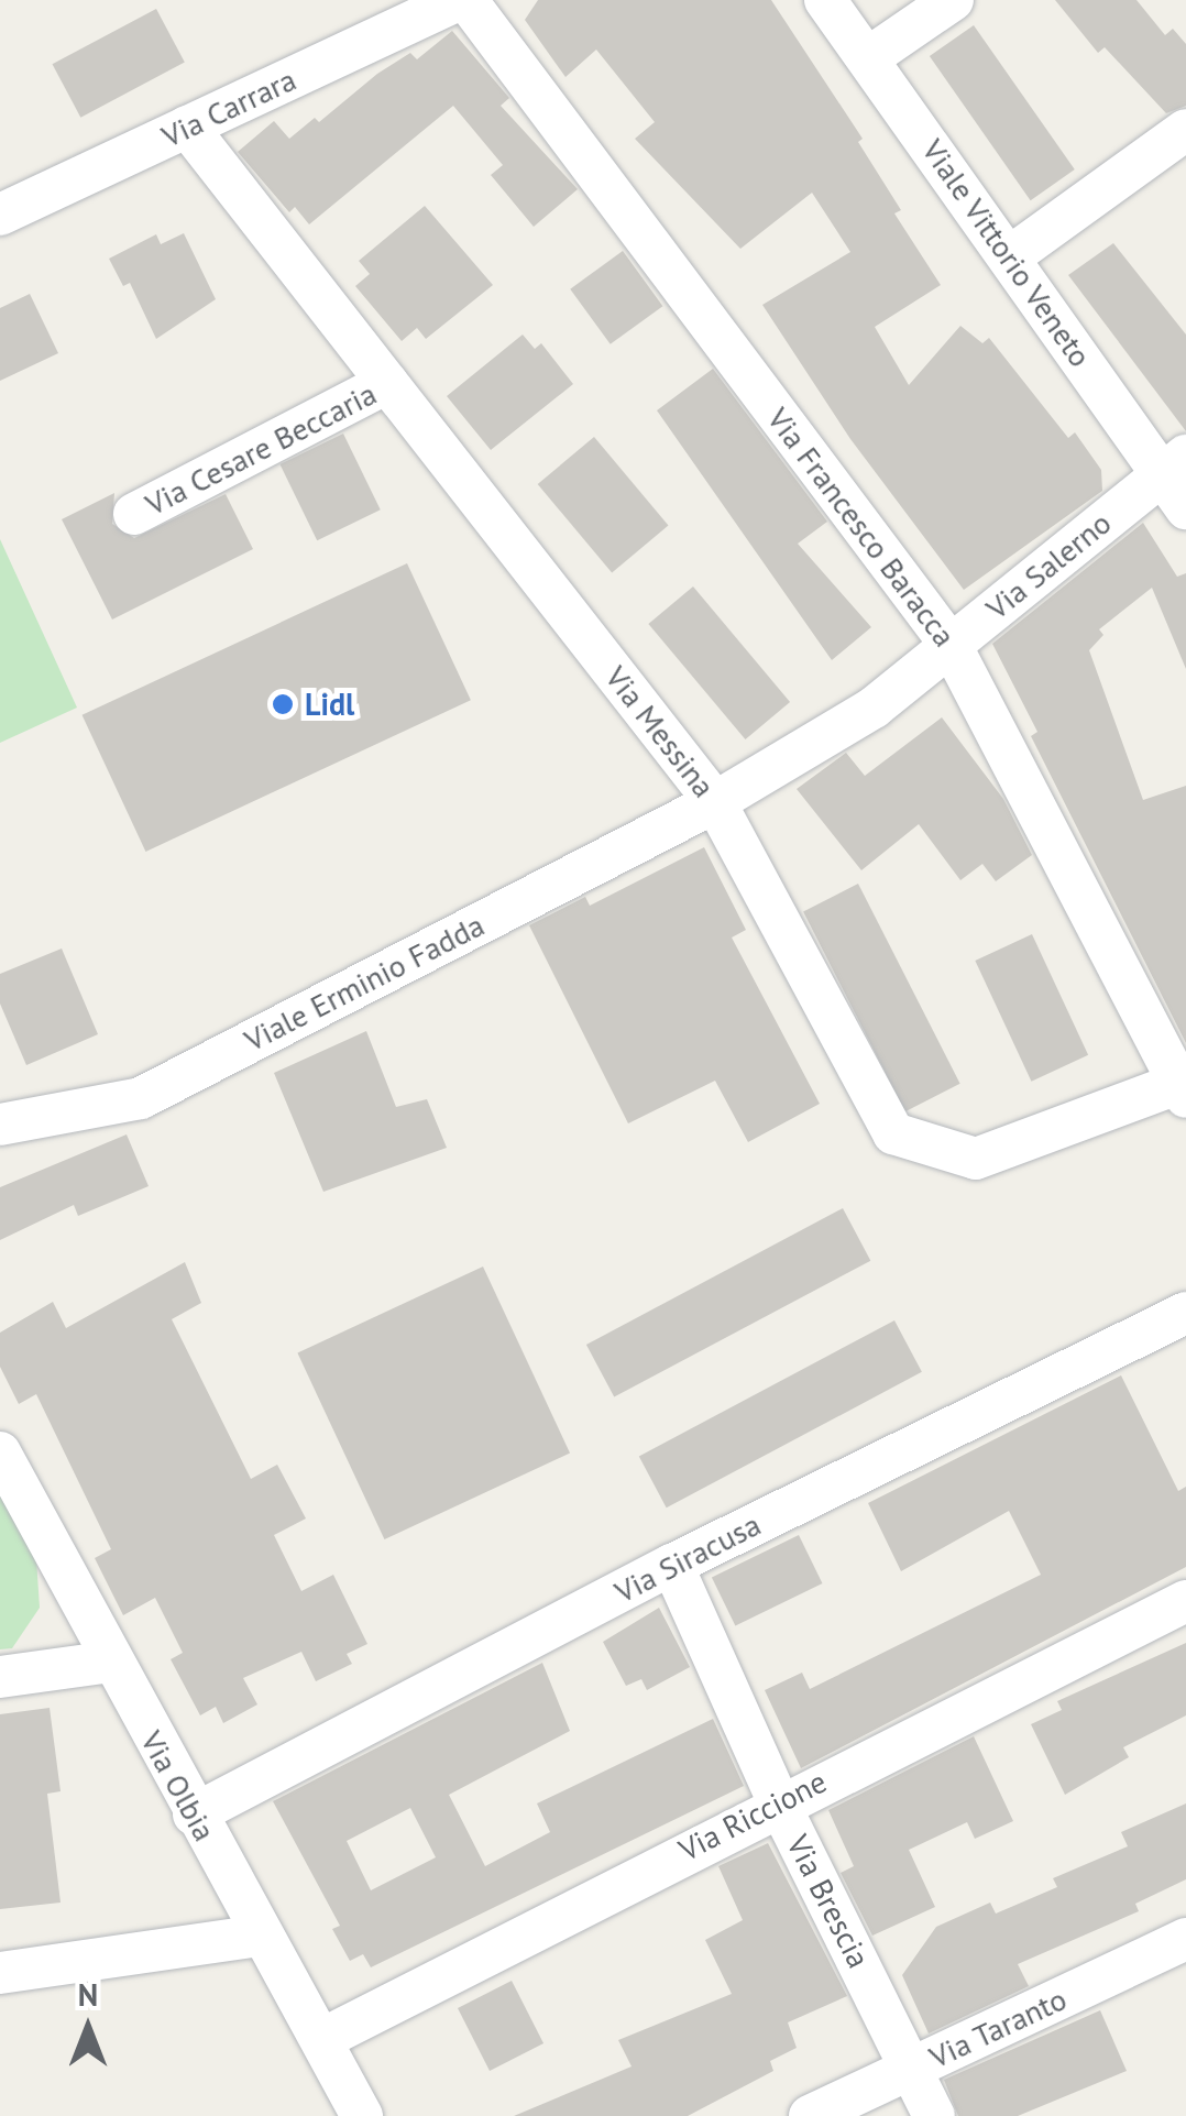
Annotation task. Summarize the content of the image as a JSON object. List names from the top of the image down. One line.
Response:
{"streets":{"street":["Via Carrara","Viale Vittorio Veneto","Via Cesare Beccaria","Via Francesco Baracca","Via Salerno","Via Messina","Viale Erminio Fadda","Via Siracusa","Via Olbia","Via Riccione","Via Brescia","Via Taranto"]},"crossings":[["Via Carrara","Via Messina"],["Viale Vittorio Veneto","Via Salerno"],["Via Cesare Beccaria","Via Messina"],["Via Francesco Baracca","Via Salerno"],["Via Francesco Baracca","Via Messina"],["Via Salerno","Via Messina"],["Via Salerno","Viale Erminio Fadda"],["Via Messina","Viale Erminio Fadda"],["Via Siracusa","Via Olbia"],["Via Siracusa","Via Brescia"],["Via Olbia","Via Riccione"],["Via Riccione","Via Brescia"],["Via Brescia","Via Taranto"]],"places":["Lidl"],"north":"top"}
